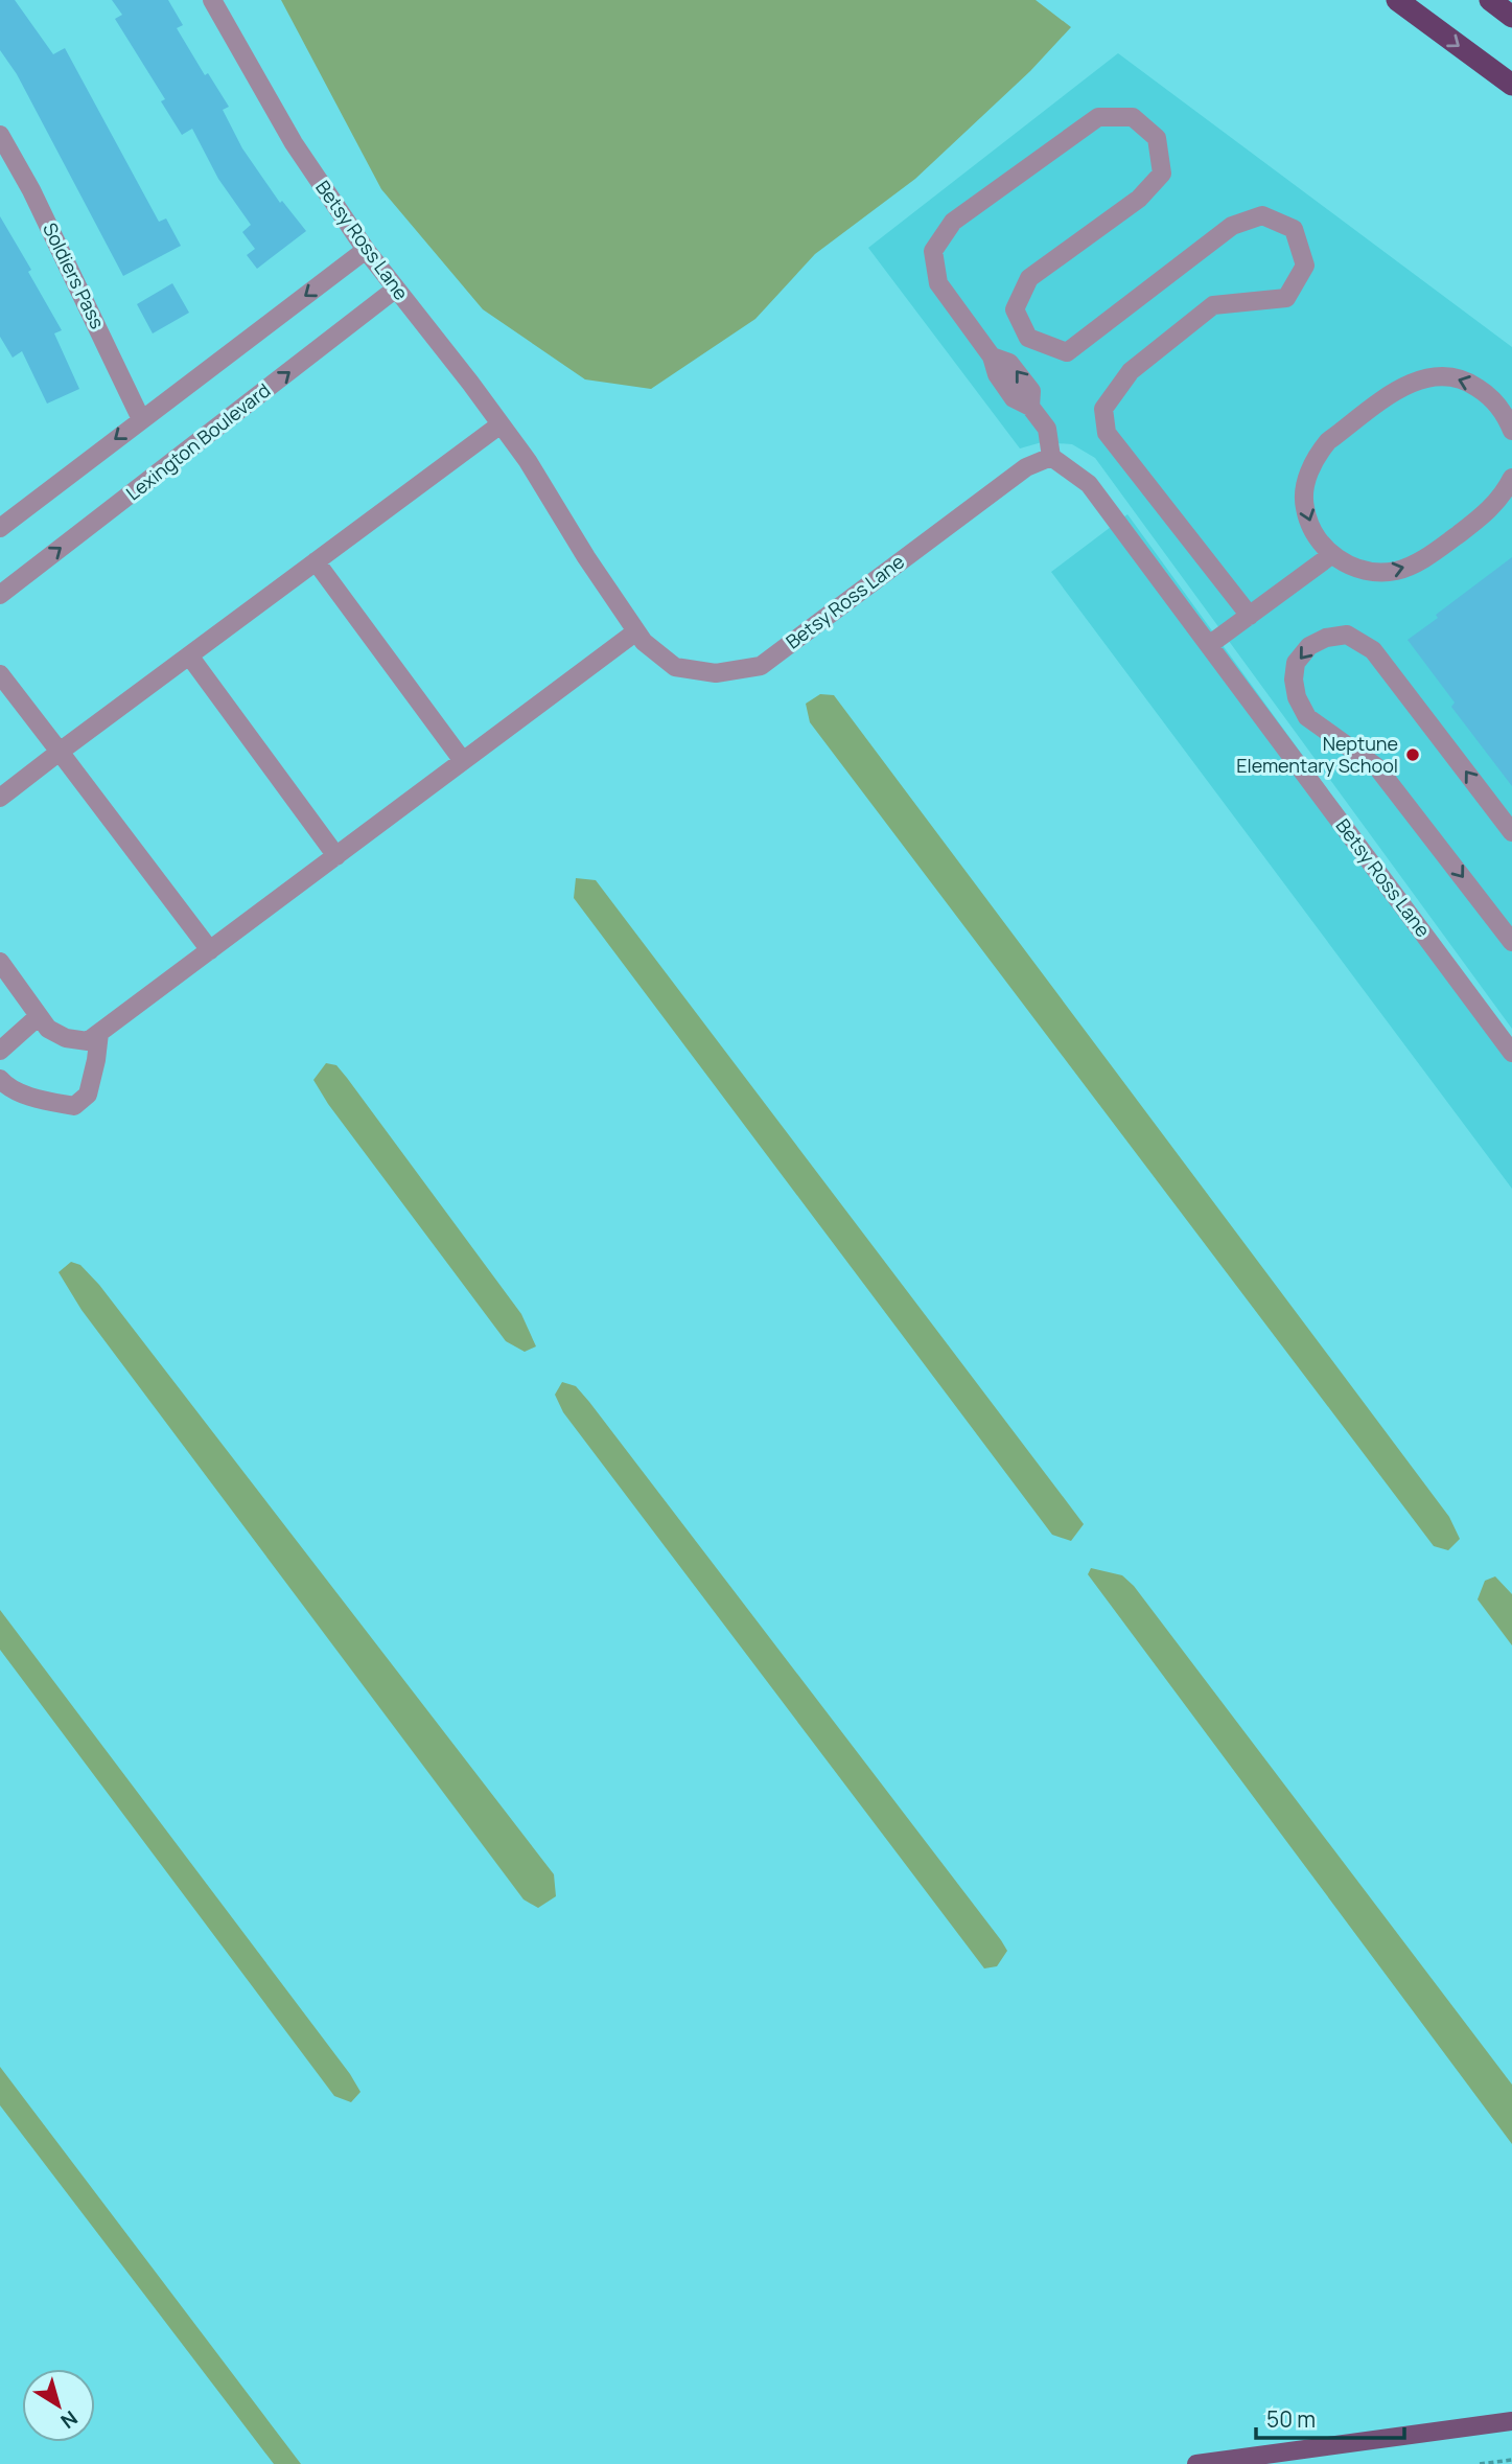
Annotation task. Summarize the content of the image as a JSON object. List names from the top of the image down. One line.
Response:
{"streets":{"street":["Betsy Ross Lane","Soldiers Pass","Lexington Boulevard"]},"crossings":[["Betsy Ross Lane","Lexington Boulevard"]],"places":["Neptune Elementary School"],"scale_bar":"50 m","north":"bottom right"}
